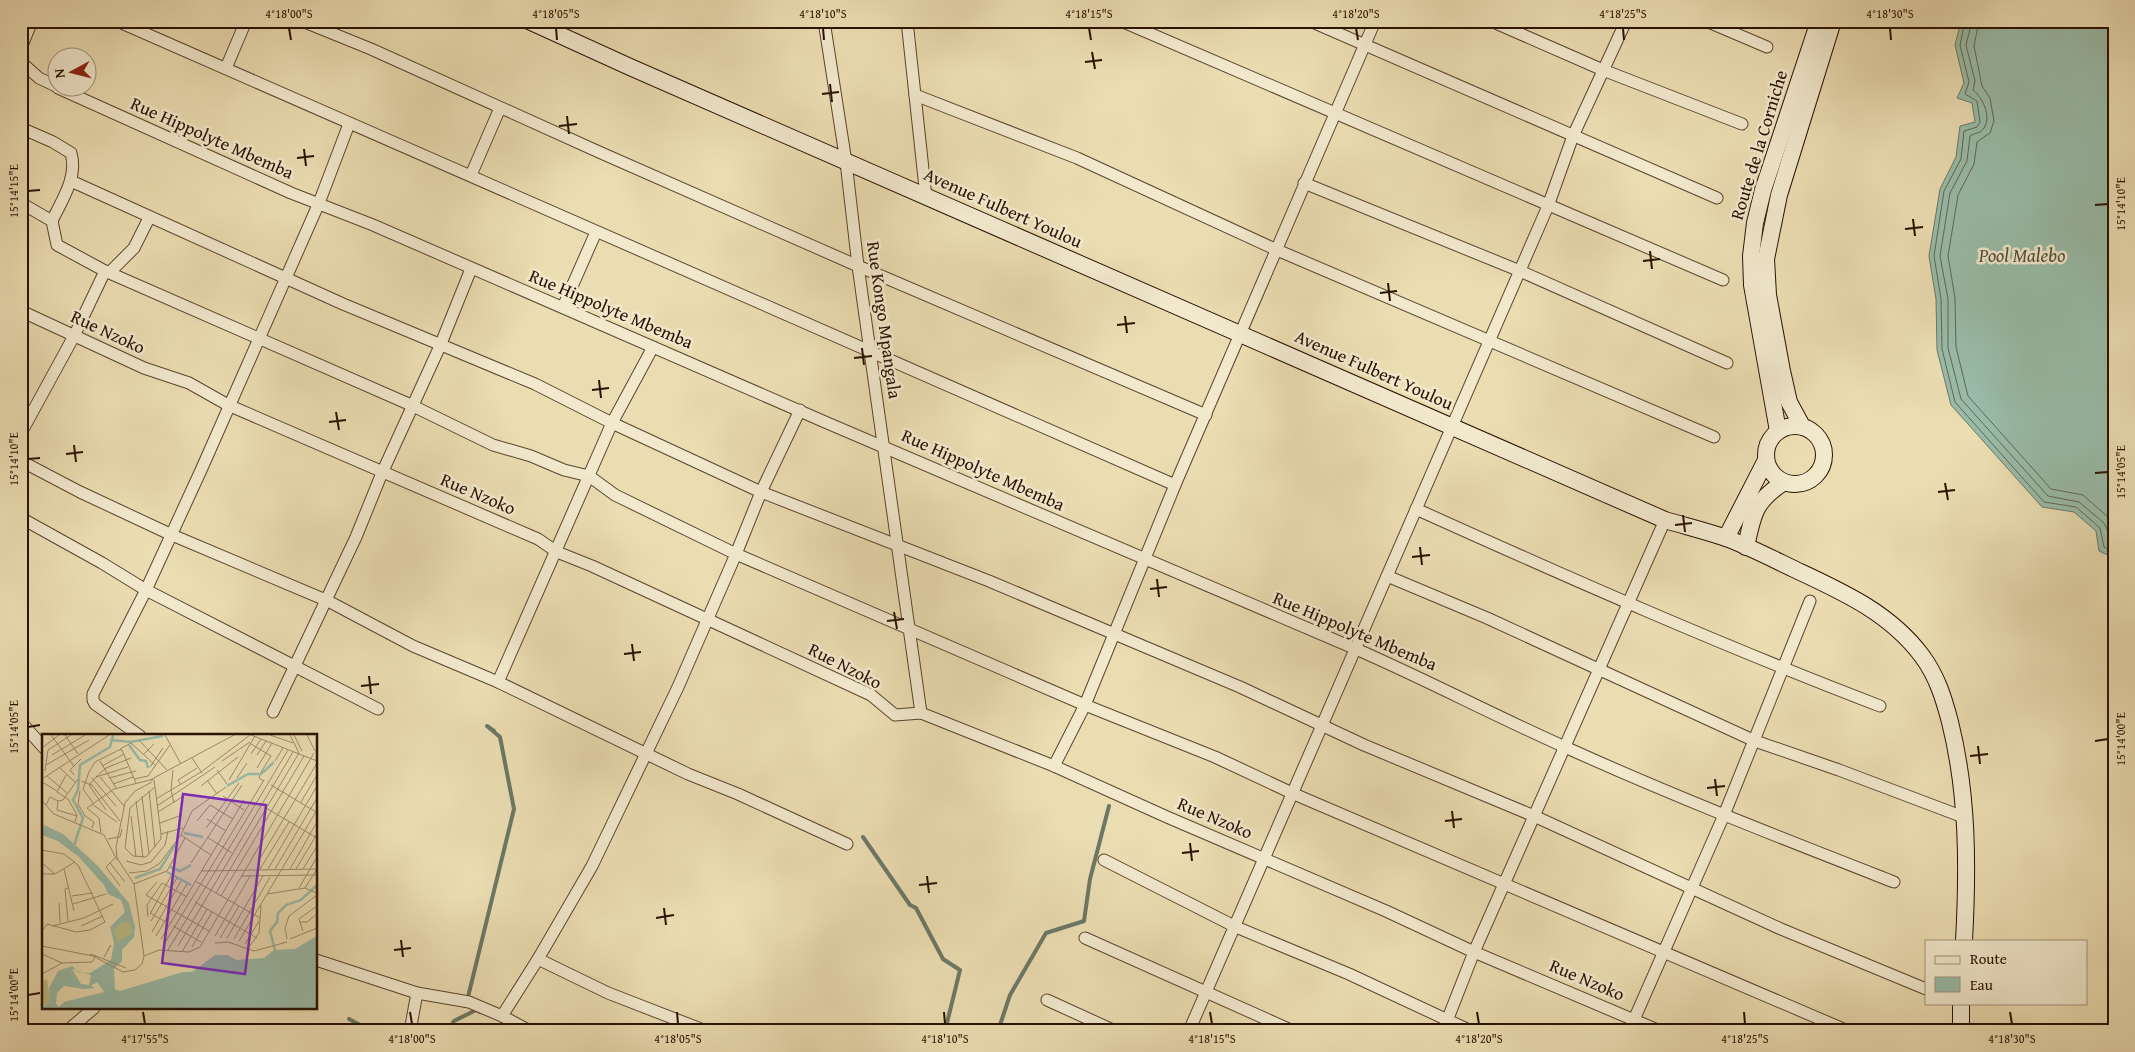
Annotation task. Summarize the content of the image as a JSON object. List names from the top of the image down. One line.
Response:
{"streets":{"main road":["Route de la Corniche","Avenue Fulbert Youlou"],"street":["Rue Hippolyte Mbemba","Rue Kongo Mpangala","Rue Nzoko"]},"crossings":[["Rue Hippolyte Mbemba","Rue Kongo Mpangala"],["Avenue Fulbert Youlou","Rue Kongo Mpangala"],["Rue Kongo Mpangala","Rue Nzoko"]],"water":["Pool Malebo"],"legend":["Route","Eau"],"north":"left","coordinates":["4°18'00\"S","4°18'05\"S","4°18'10\"S","4°18'15\"S","4°18'20\"S","4°18'25\"S","4°18'30\"S","15°14'15\"E","15°14'10\"E","15°14'05\"E","15°14'00\"E","4°17'55\"S"]}
